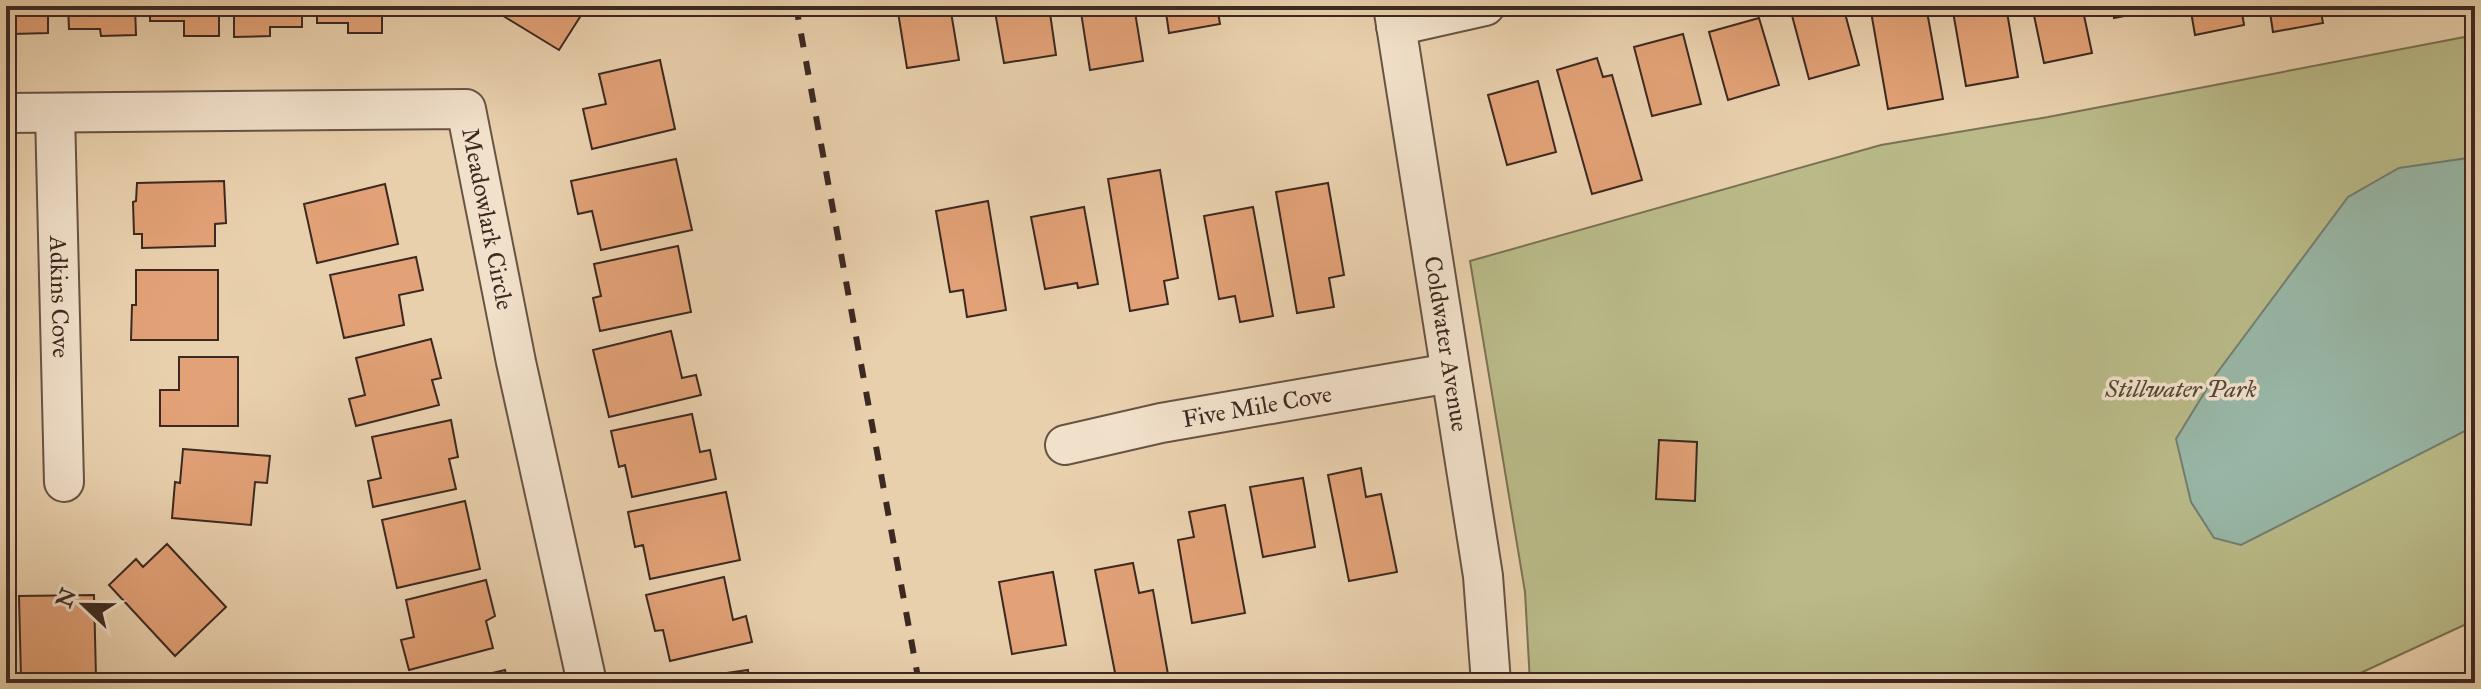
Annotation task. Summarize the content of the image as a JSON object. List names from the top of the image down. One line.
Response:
{"streets":{"street":["Meadowlark Circle","Adkins Cove","Coldwater Avenue","Five Mile Cove"]},"crossings":[["Meadowlark Circle","Adkins Cove"],["Coldwater Avenue","Five Mile Cove"]],"parks":["Stillwater Park"],"north":"left"}
